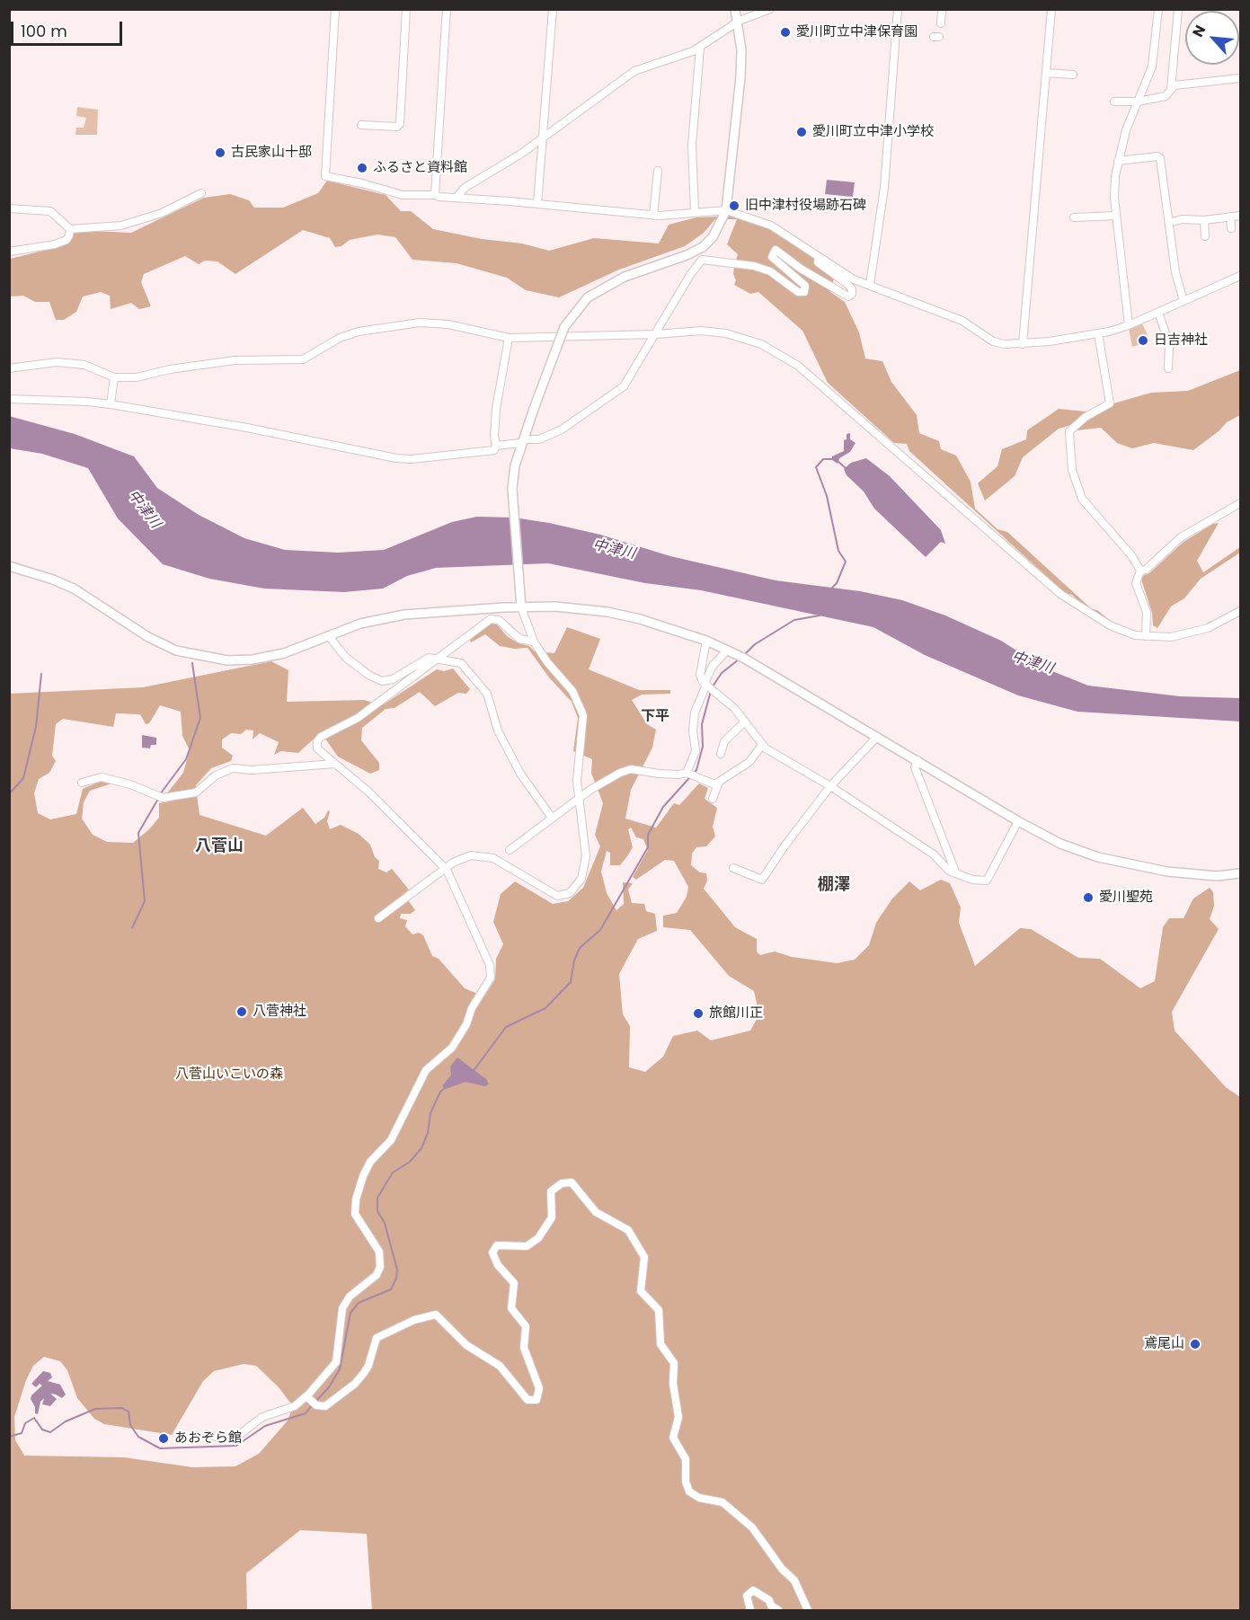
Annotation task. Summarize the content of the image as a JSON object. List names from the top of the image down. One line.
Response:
{"districts":["下平","八菅山","棚澤"],"water":["中津川"],"parks":["八菅山いこいの森"],"places":["愛川町立中津保育園","愛川町立中津小学校","古民家山十邸","ふるさと資料館","旧中津村役場跡石碑","日吉神社","愛川聖苑","八菅神社","旅館川正","鳶尾山","あおぞら館"],"scale_bar":"100 m","north":"top left"}
